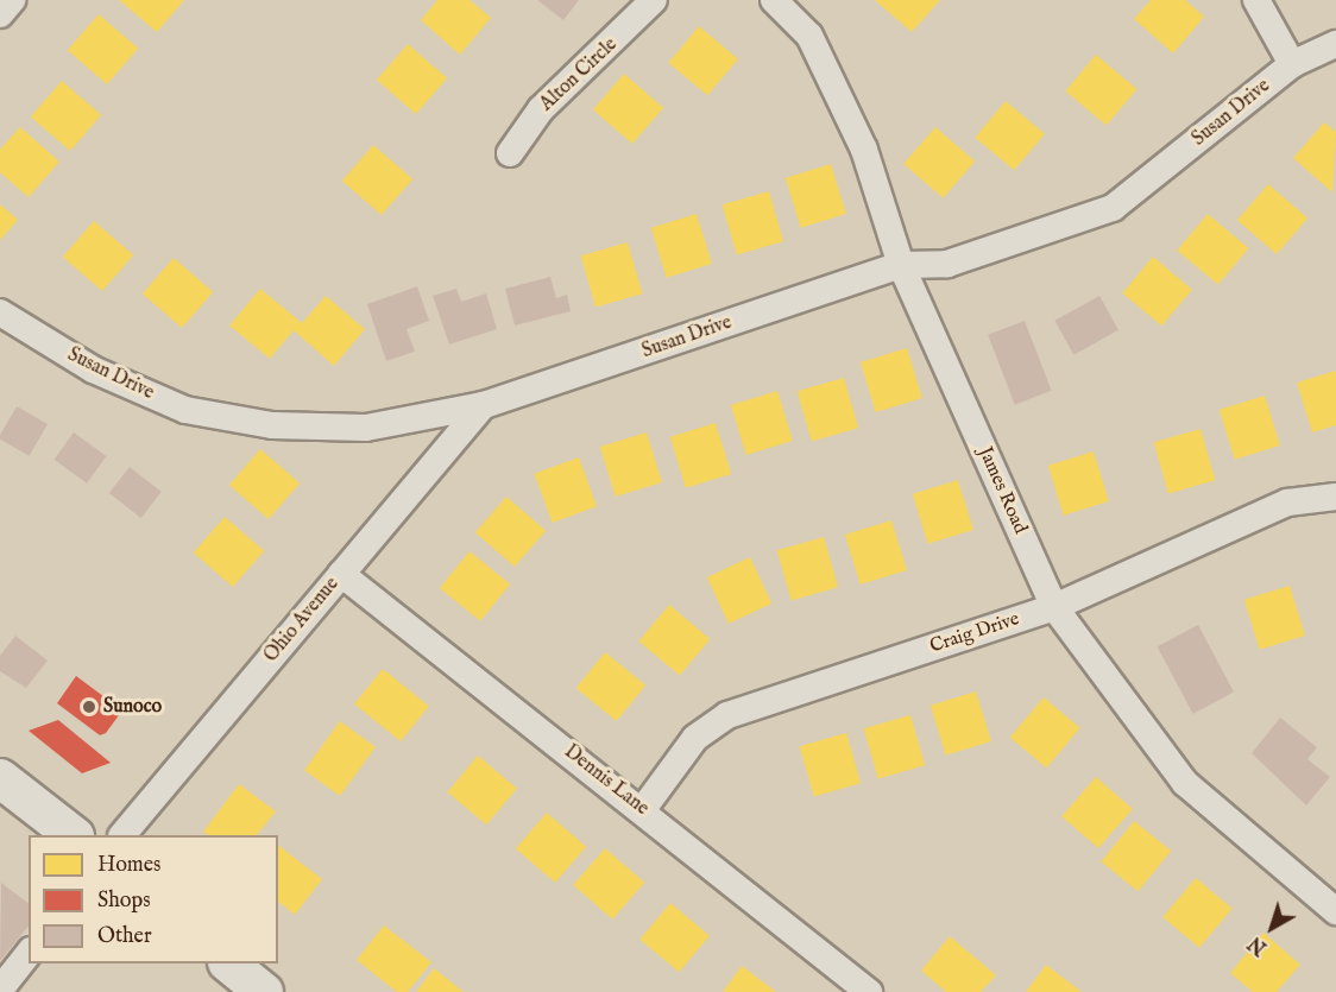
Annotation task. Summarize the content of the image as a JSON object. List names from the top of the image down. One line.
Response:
{"streets":{"street":["Alton Circle","Susan Drive","James Road","Ohio Avenue","Craig Drive","Dennis Lane"]},"crossings":[["Susan Drive","James Road"],["Susan Drive","Ohio Avenue"],["James Road","Craig Drive"],["Ohio Avenue","Dennis Lane"],["Craig Drive","Dennis Lane"]],"places":["Sunoco"],"legend":["Homes","Shops","Other"],"north":"bottom left"}
